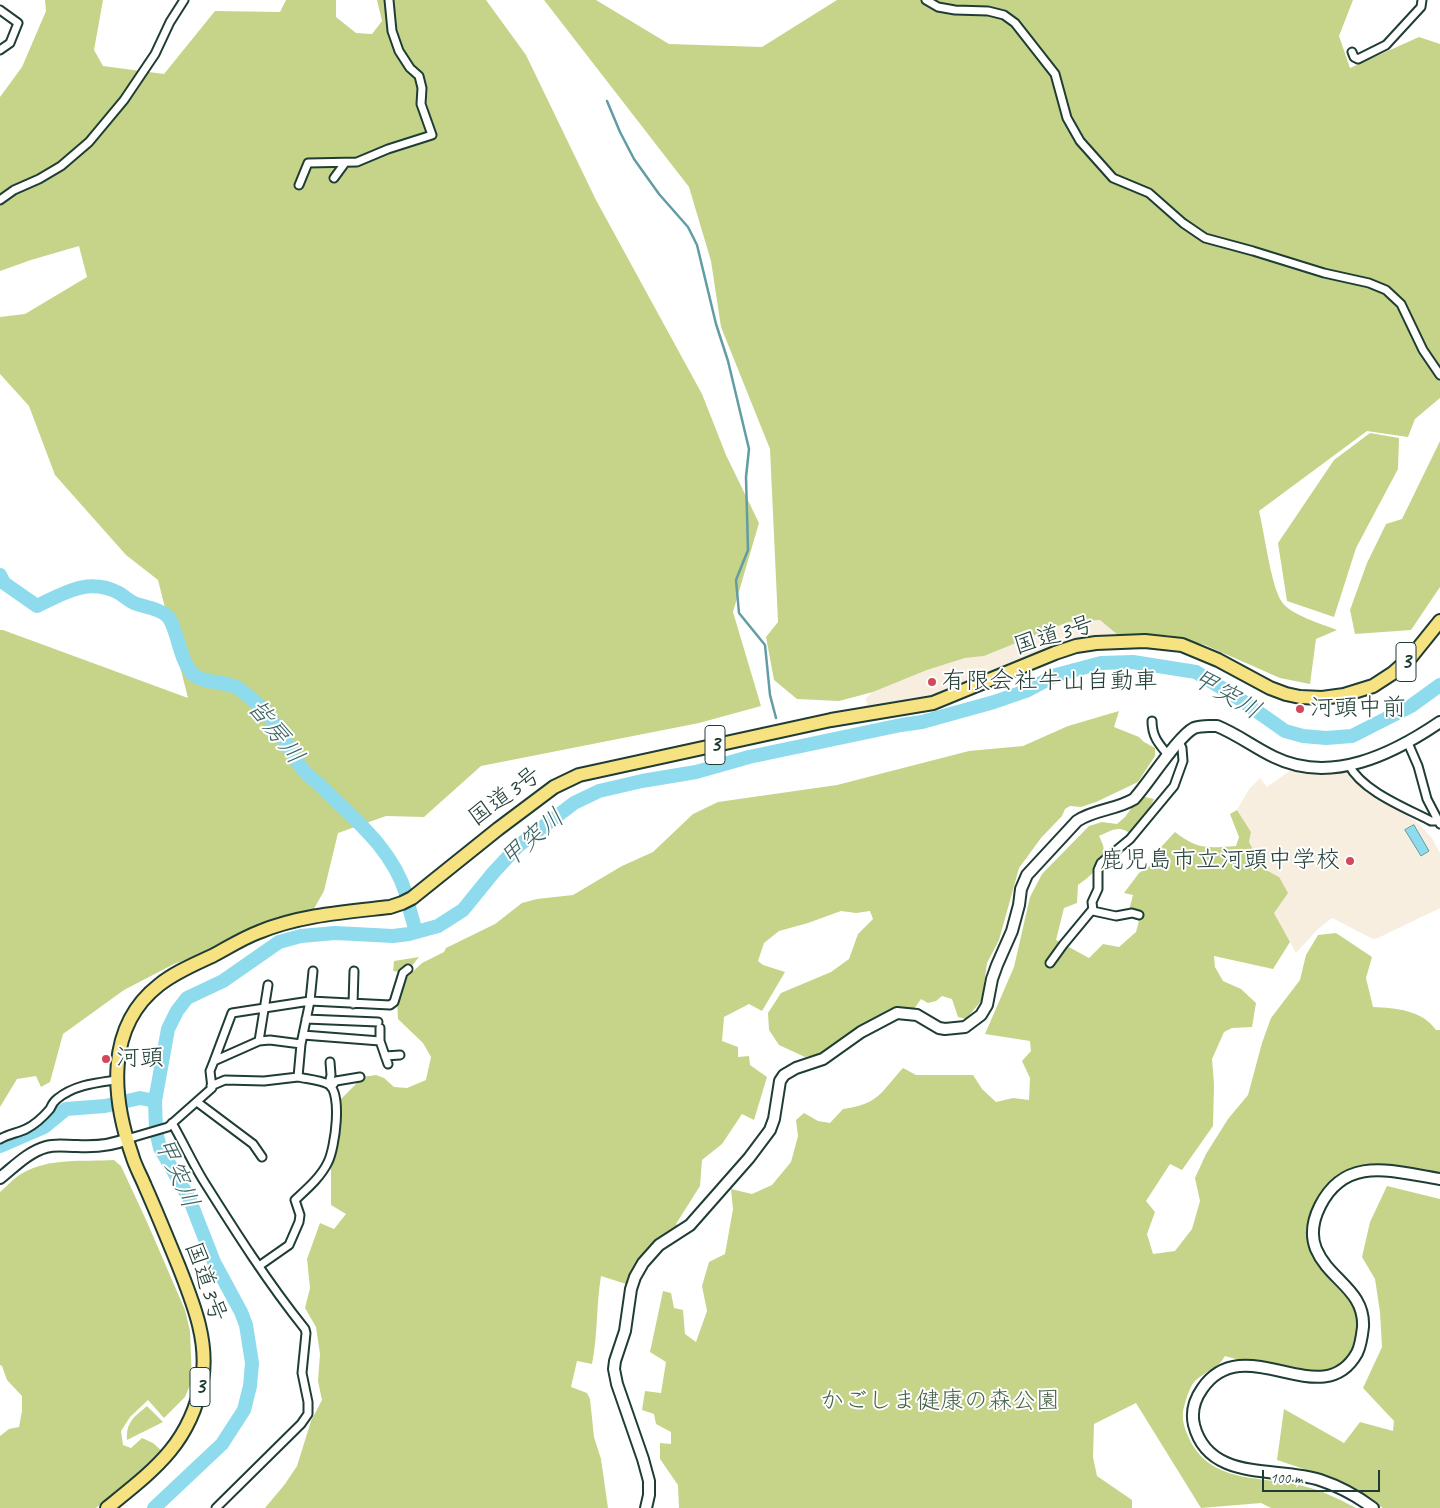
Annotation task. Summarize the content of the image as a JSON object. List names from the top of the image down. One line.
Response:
{"streets":{"highway":["国道3号","3"]},"water":["甲突川","皆房川"],"parks":["かごしま健康の森公園"],"places":["有限会社牛山自動車","河頭中前","鹿児島市立河頭中学校","河頭"],"scale_bar":"100 m"}
